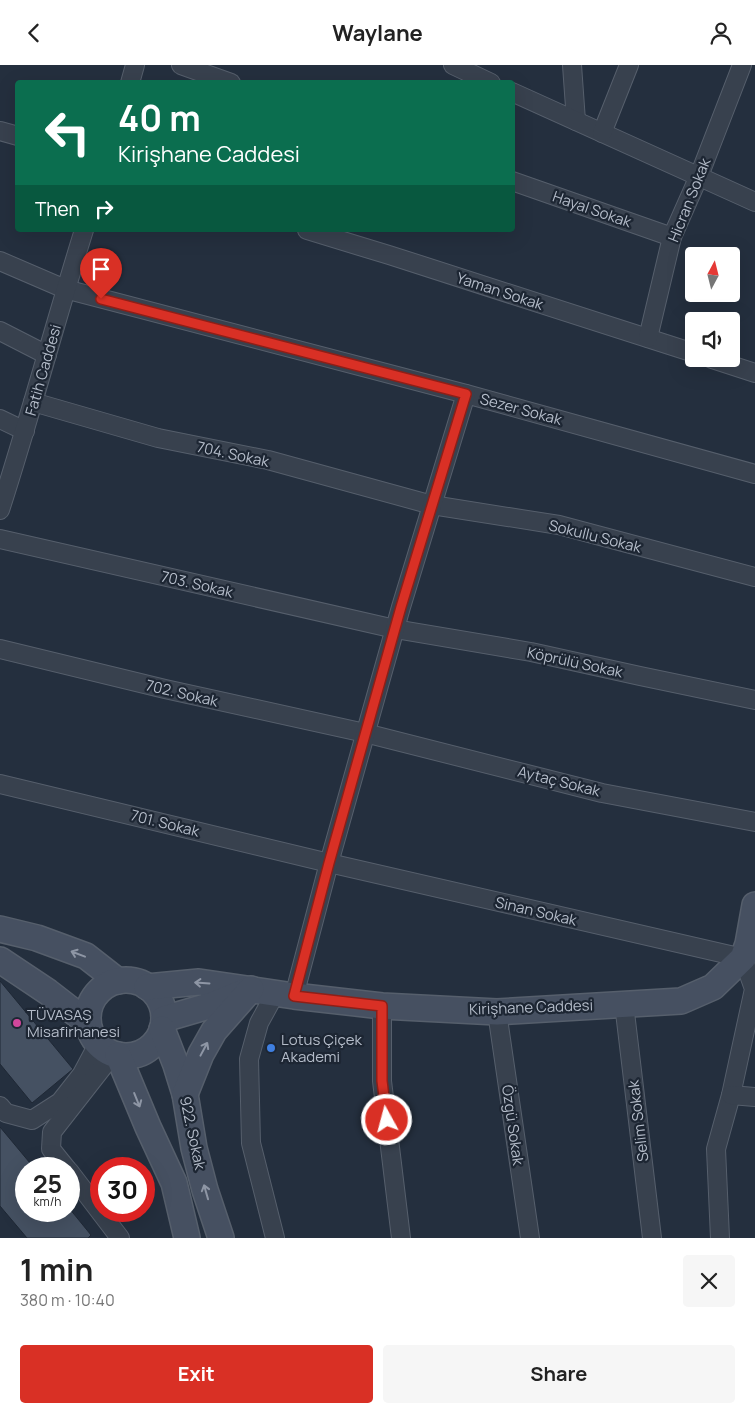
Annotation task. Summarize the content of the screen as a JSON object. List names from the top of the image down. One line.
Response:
{"streets":{"street":["Hicran Sokak","Hayal Sokak","Yaman Sokak","Fatih Caddesi","Sezer Sokak","704. Sokak","Sokullu Sokak","703. Sokak","Köprülü Sokak","702. Sokak","Aytaç Sokak","701. Sokak","Sinan Sokak","Kirişhane Caddesi","Selim Sokak","Özgü Sokak","922. Sokak"]},"crossings":[["Hicran Sokak","Hayal Sokak"],["Hicran Sokak","Yaman Sokak"],["Fatih Caddesi","Sezer Sokak"],["Fatih Caddesi","704. Sokak"],["704. Sokak","Sokullu Sokak"],["703. Sokak","Köprülü Sokak"],["702. Sokak","Aytaç Sokak"],["701. Sokak","Sinan Sokak"],["Sinan Sokak","Kirişhane Caddesi"],["Kirişhane Caddesi","Selim Sokak"],["Kirişhane Caddesi","Özgü Sokak"],["Kirişhane Caddesi","922. Sokak"]],"places":["TÜVASAŞ Misafirhanesi","Lotus Çiçek Akademi"],"north":"top","page":{"header":"Waylane","turn":["40 m","Kirişhane Caddesi"],"then":"Then","speed":"25 km/h","limit":"30","heading":["1 min","380 m · 10:40"],"buttons":["Exit","Share"]}}
